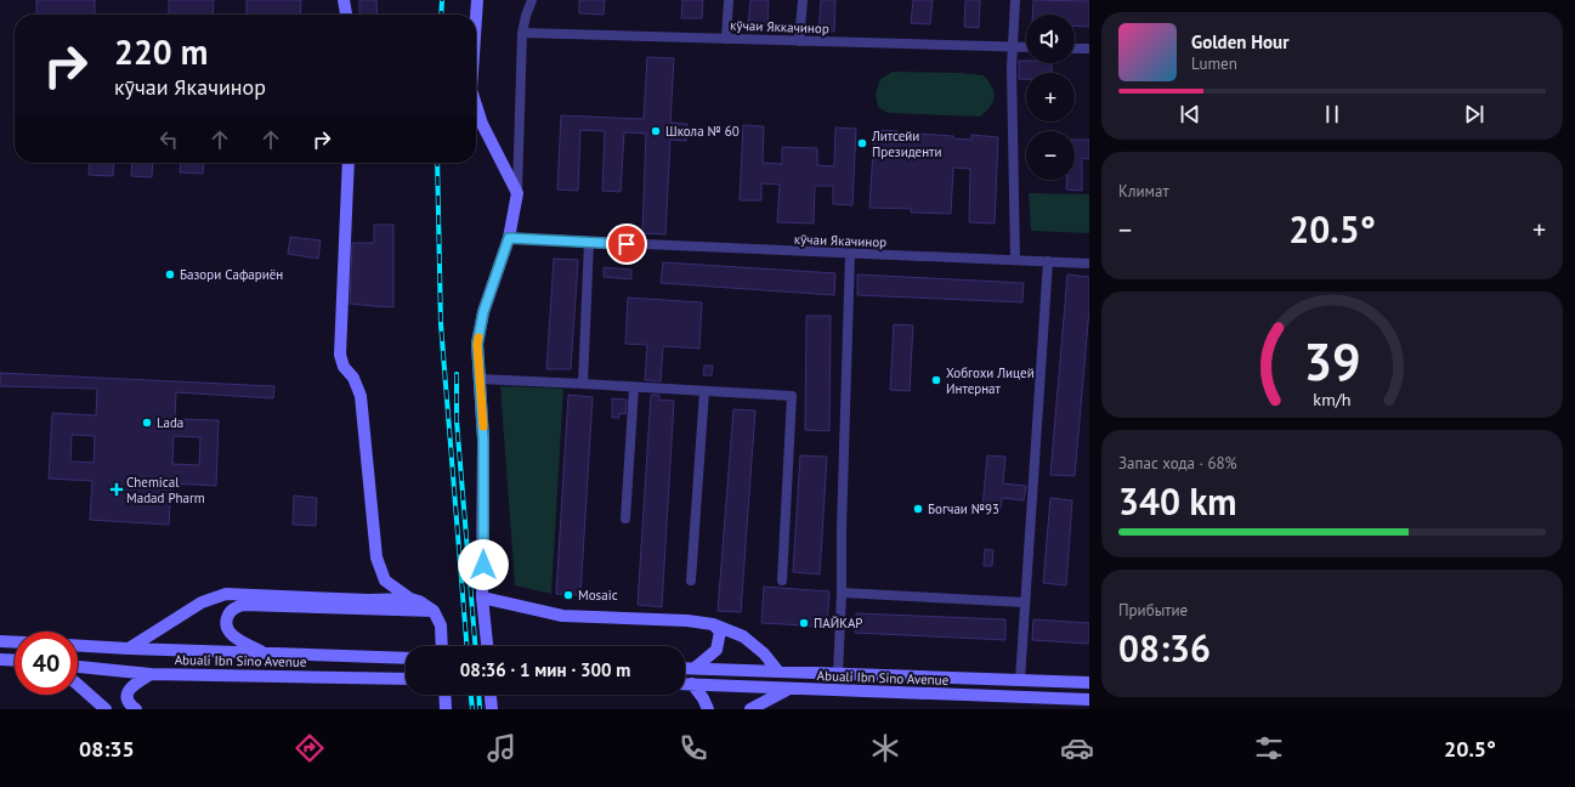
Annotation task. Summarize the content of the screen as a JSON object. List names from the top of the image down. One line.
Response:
{"streets":{"main road":["Abuali Ibn Sino Avenue"],"street":["кӯчаи Яккачинор","кӯчаи Якачинор"]},"places":{"other":["Школа № 60","Литсейи Президенти","Базори Сафариён","Хобгохи Лицей Интернат","Lada","Богчаи №93","Mosaic","ПАЙКАР"],"health":["Chemical Madad Pharm"]},"page":{"map_buttons":["+","−"],"turn":["220 m","кӯчаи Якачинор"],"song":["Golden Hour","Lumen"],"tile":["Климат",["Запас хода · 68%","340 km"],["Прибытие","08:36"]],"heat":["−","20.5°","+"],"limit":"40","trip":"08:36 · 1 мин · 300 m","tabs":["08:35","20.5°"],"gauge":["39","km/h"]}}
